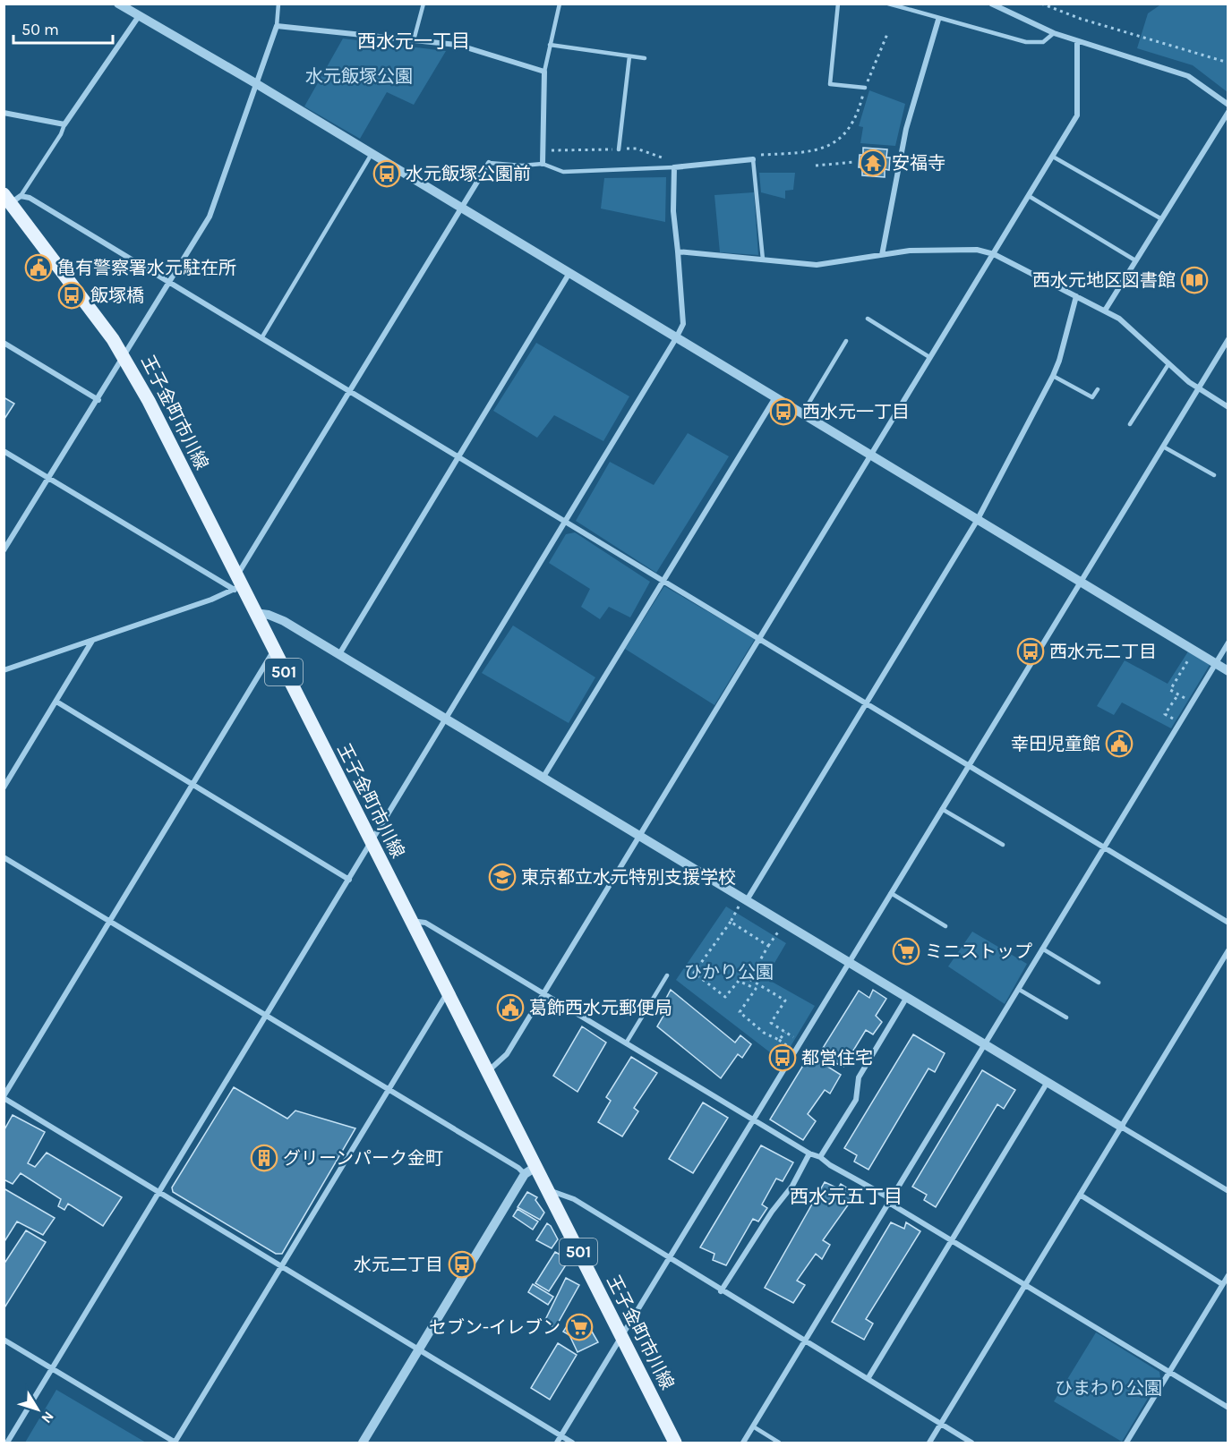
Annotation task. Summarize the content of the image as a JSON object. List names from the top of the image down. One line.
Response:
{"streets":{"main road":["王子金町市川線","501"]},"districts":["西水元一丁目","西水元五丁目"],"parks":["水元飯塚公園","ひかり公園","ひまわり公園"],"places":{"temple":["安福寺"],"bus stop":["水元飯塚公園前","飯塚橋","西水元一丁目","西水元二丁目","都営住宅","水元二丁目"],"public building":["亀有警察署水元駐在所","幸田児童館","葛飾西水元郵便局"],"library":["西水元地区図書館"],"school or university":["東京都立水元特別支援学校"],"supermarket":["ミニストップ","セブン-イレブン"],"building":["グリーンパーク金町"]},"scale_bar":"50 m","north":"bottom right"}
